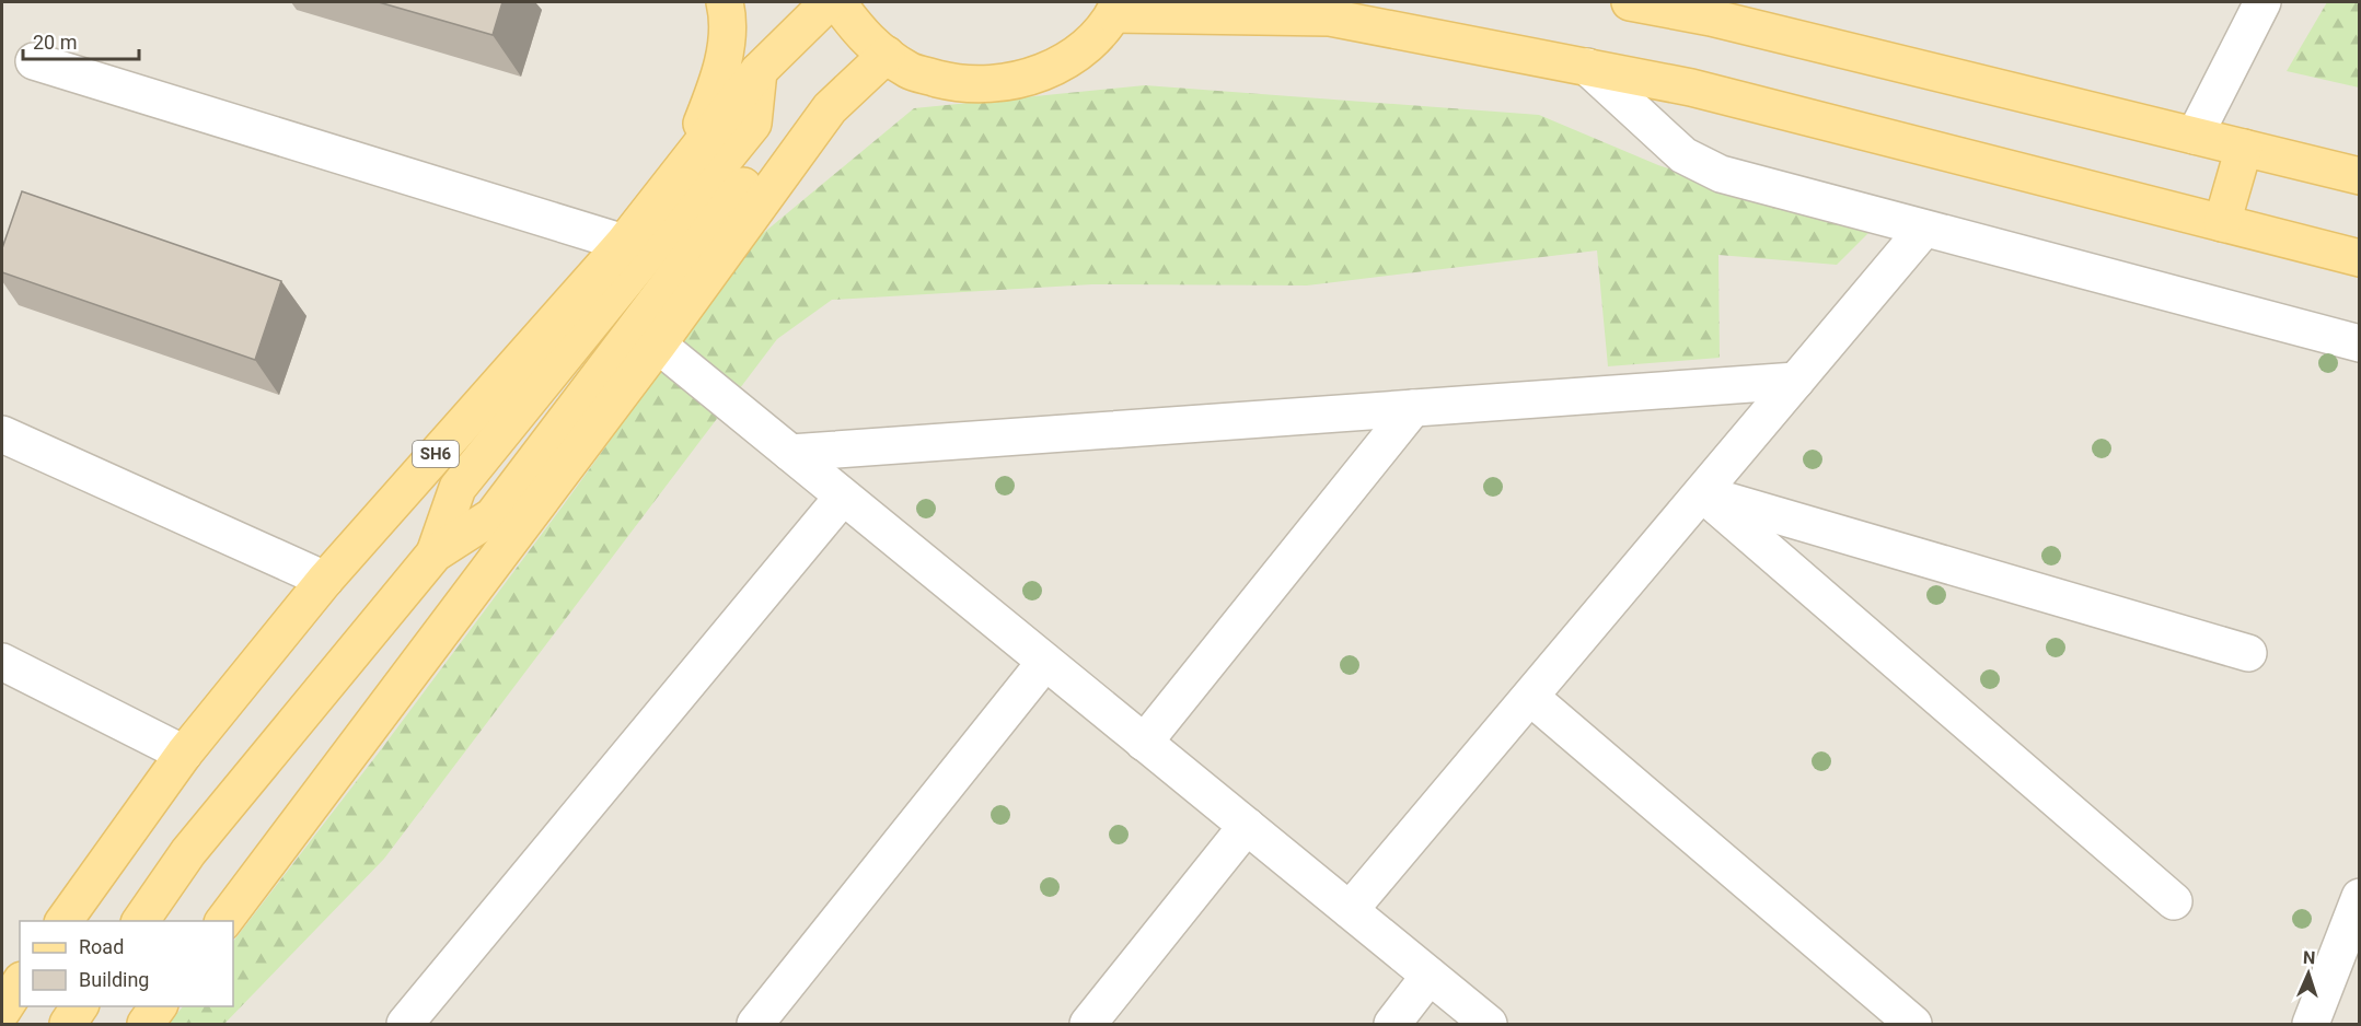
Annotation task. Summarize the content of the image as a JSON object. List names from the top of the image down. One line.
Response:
{"streets":{"main road":["SH6"]},"legend":["Road","Building"],"scale_bar":"20 m","north":"top"}
